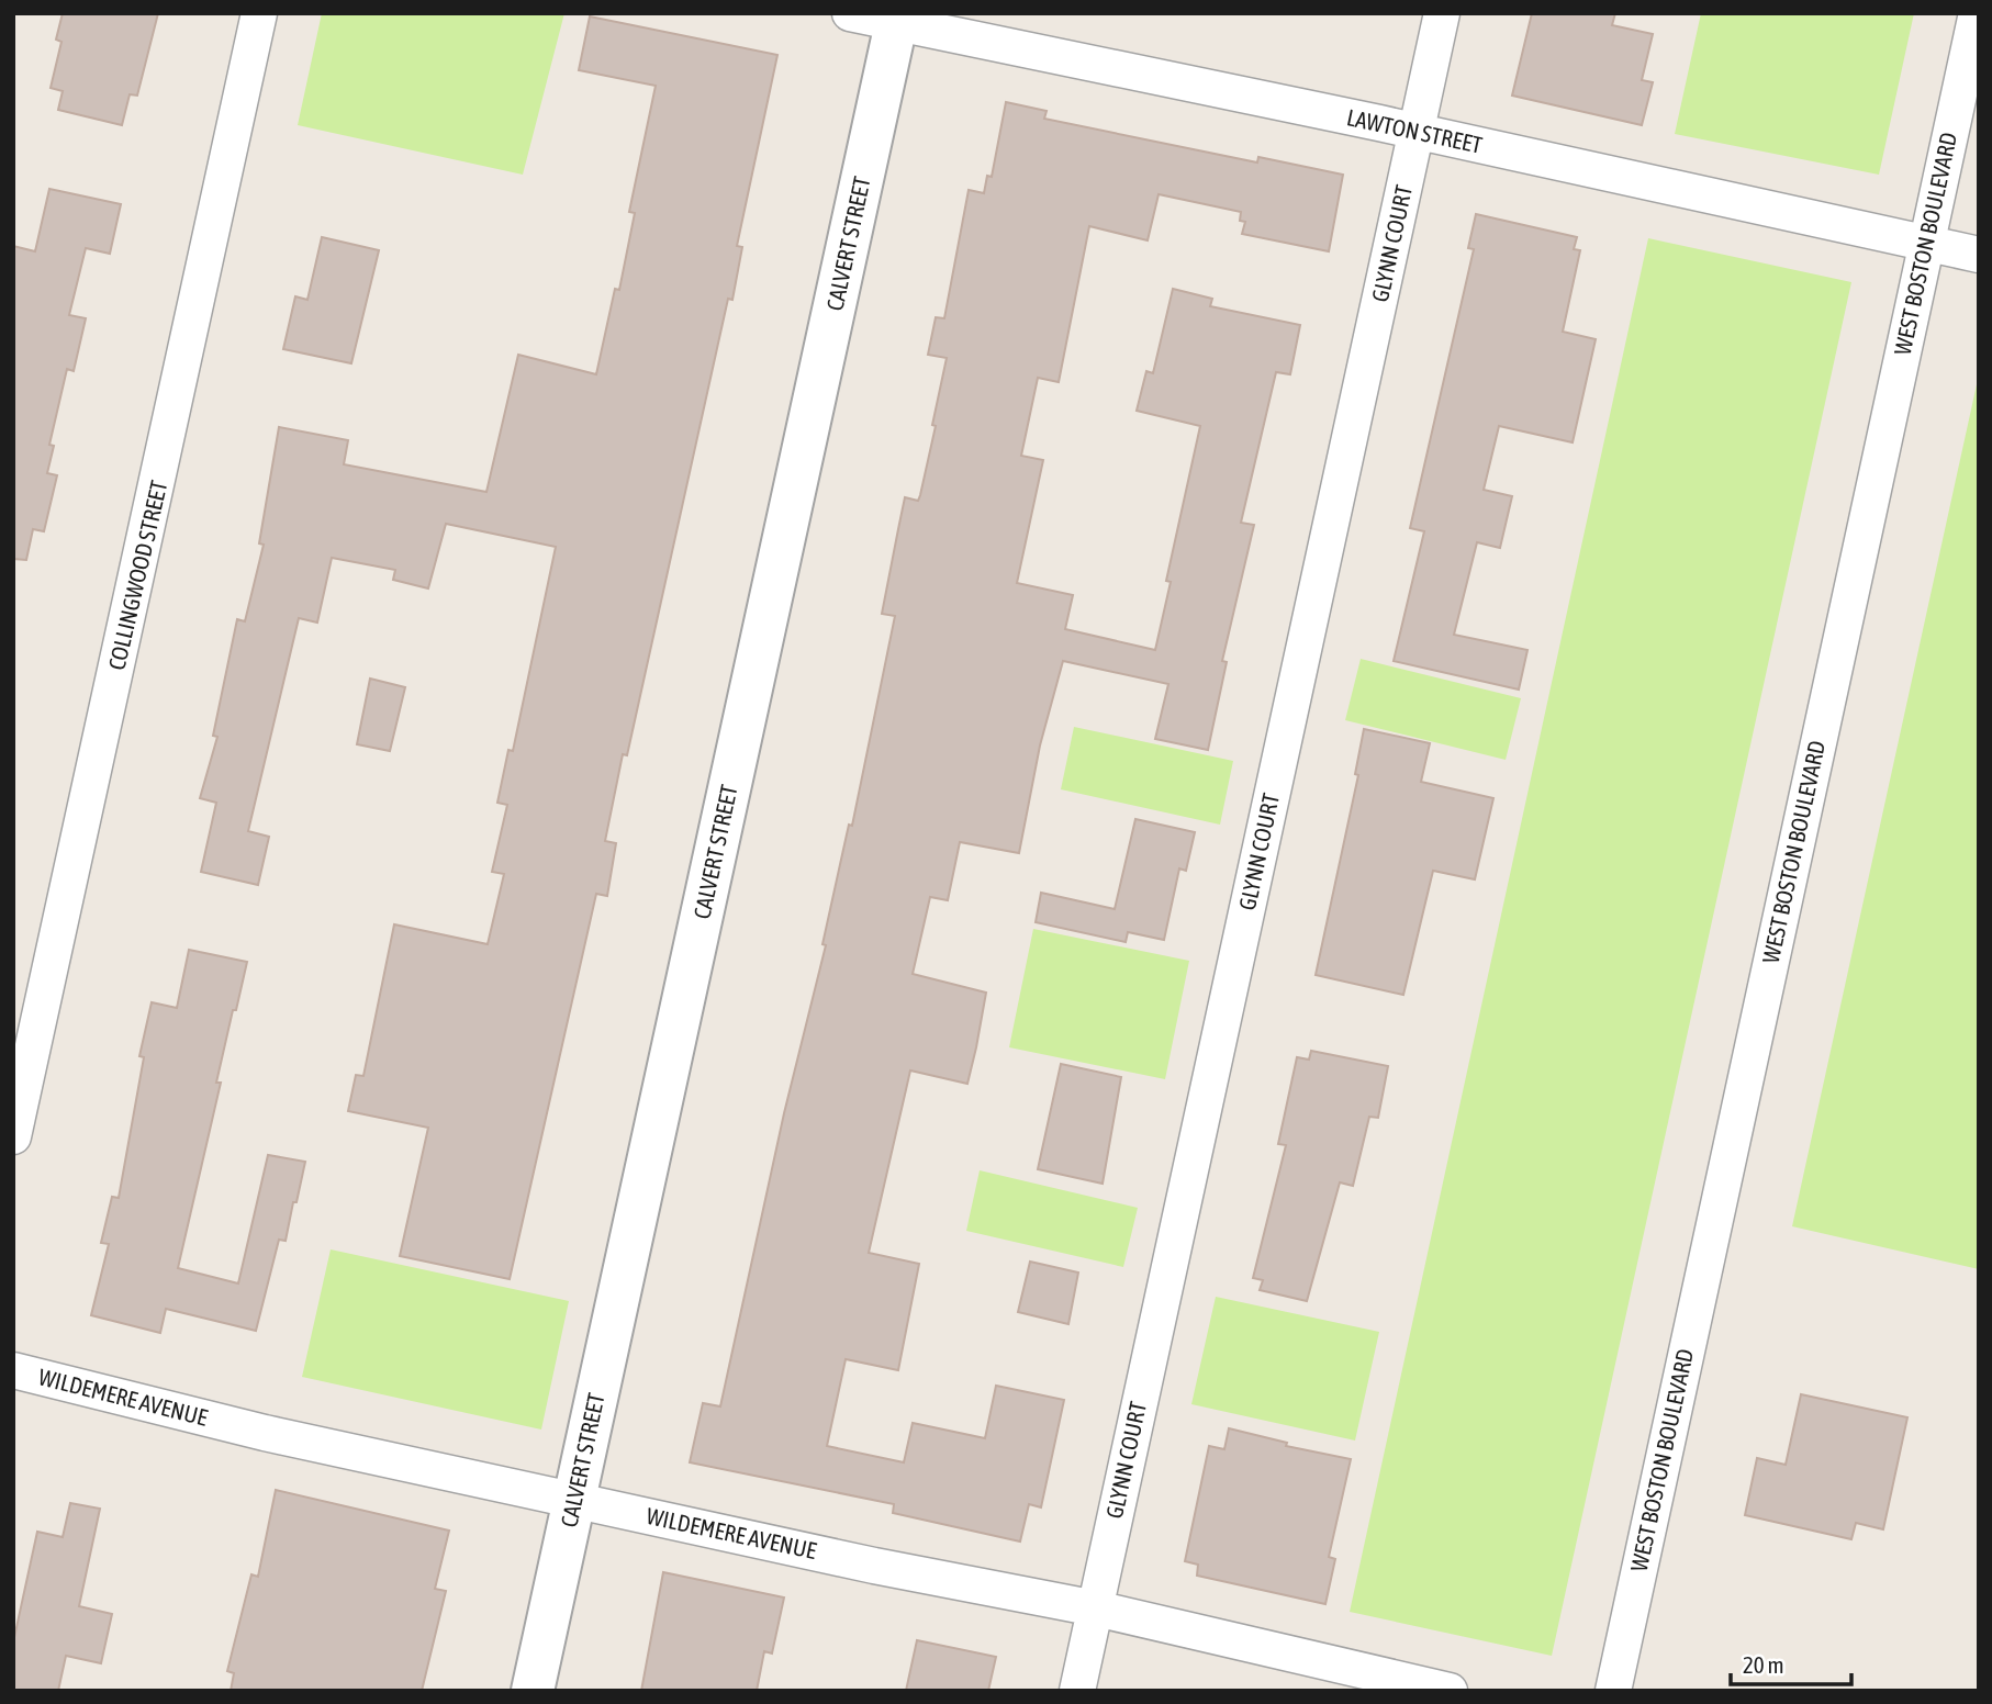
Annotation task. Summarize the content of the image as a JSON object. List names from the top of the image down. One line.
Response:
{"streets":{"street":["LAWTON STREET","CALVERT STREET","GLYNN COURT","WEST BOSTON BOULEVARD","COLLINGWOOD STREET","WILDEMERE AVENUE"]},"crossings":[["LAWTON STREET","CALVERT STREET"],["LAWTON STREET","GLYNN COURT"],["LAWTON STREET","WEST BOSTON BOULEVARD"],["CALVERT STREET","WILDEMERE AVENUE"],["GLYNN COURT","WILDEMERE AVENUE"]],"scale_bar":"20 m"}
